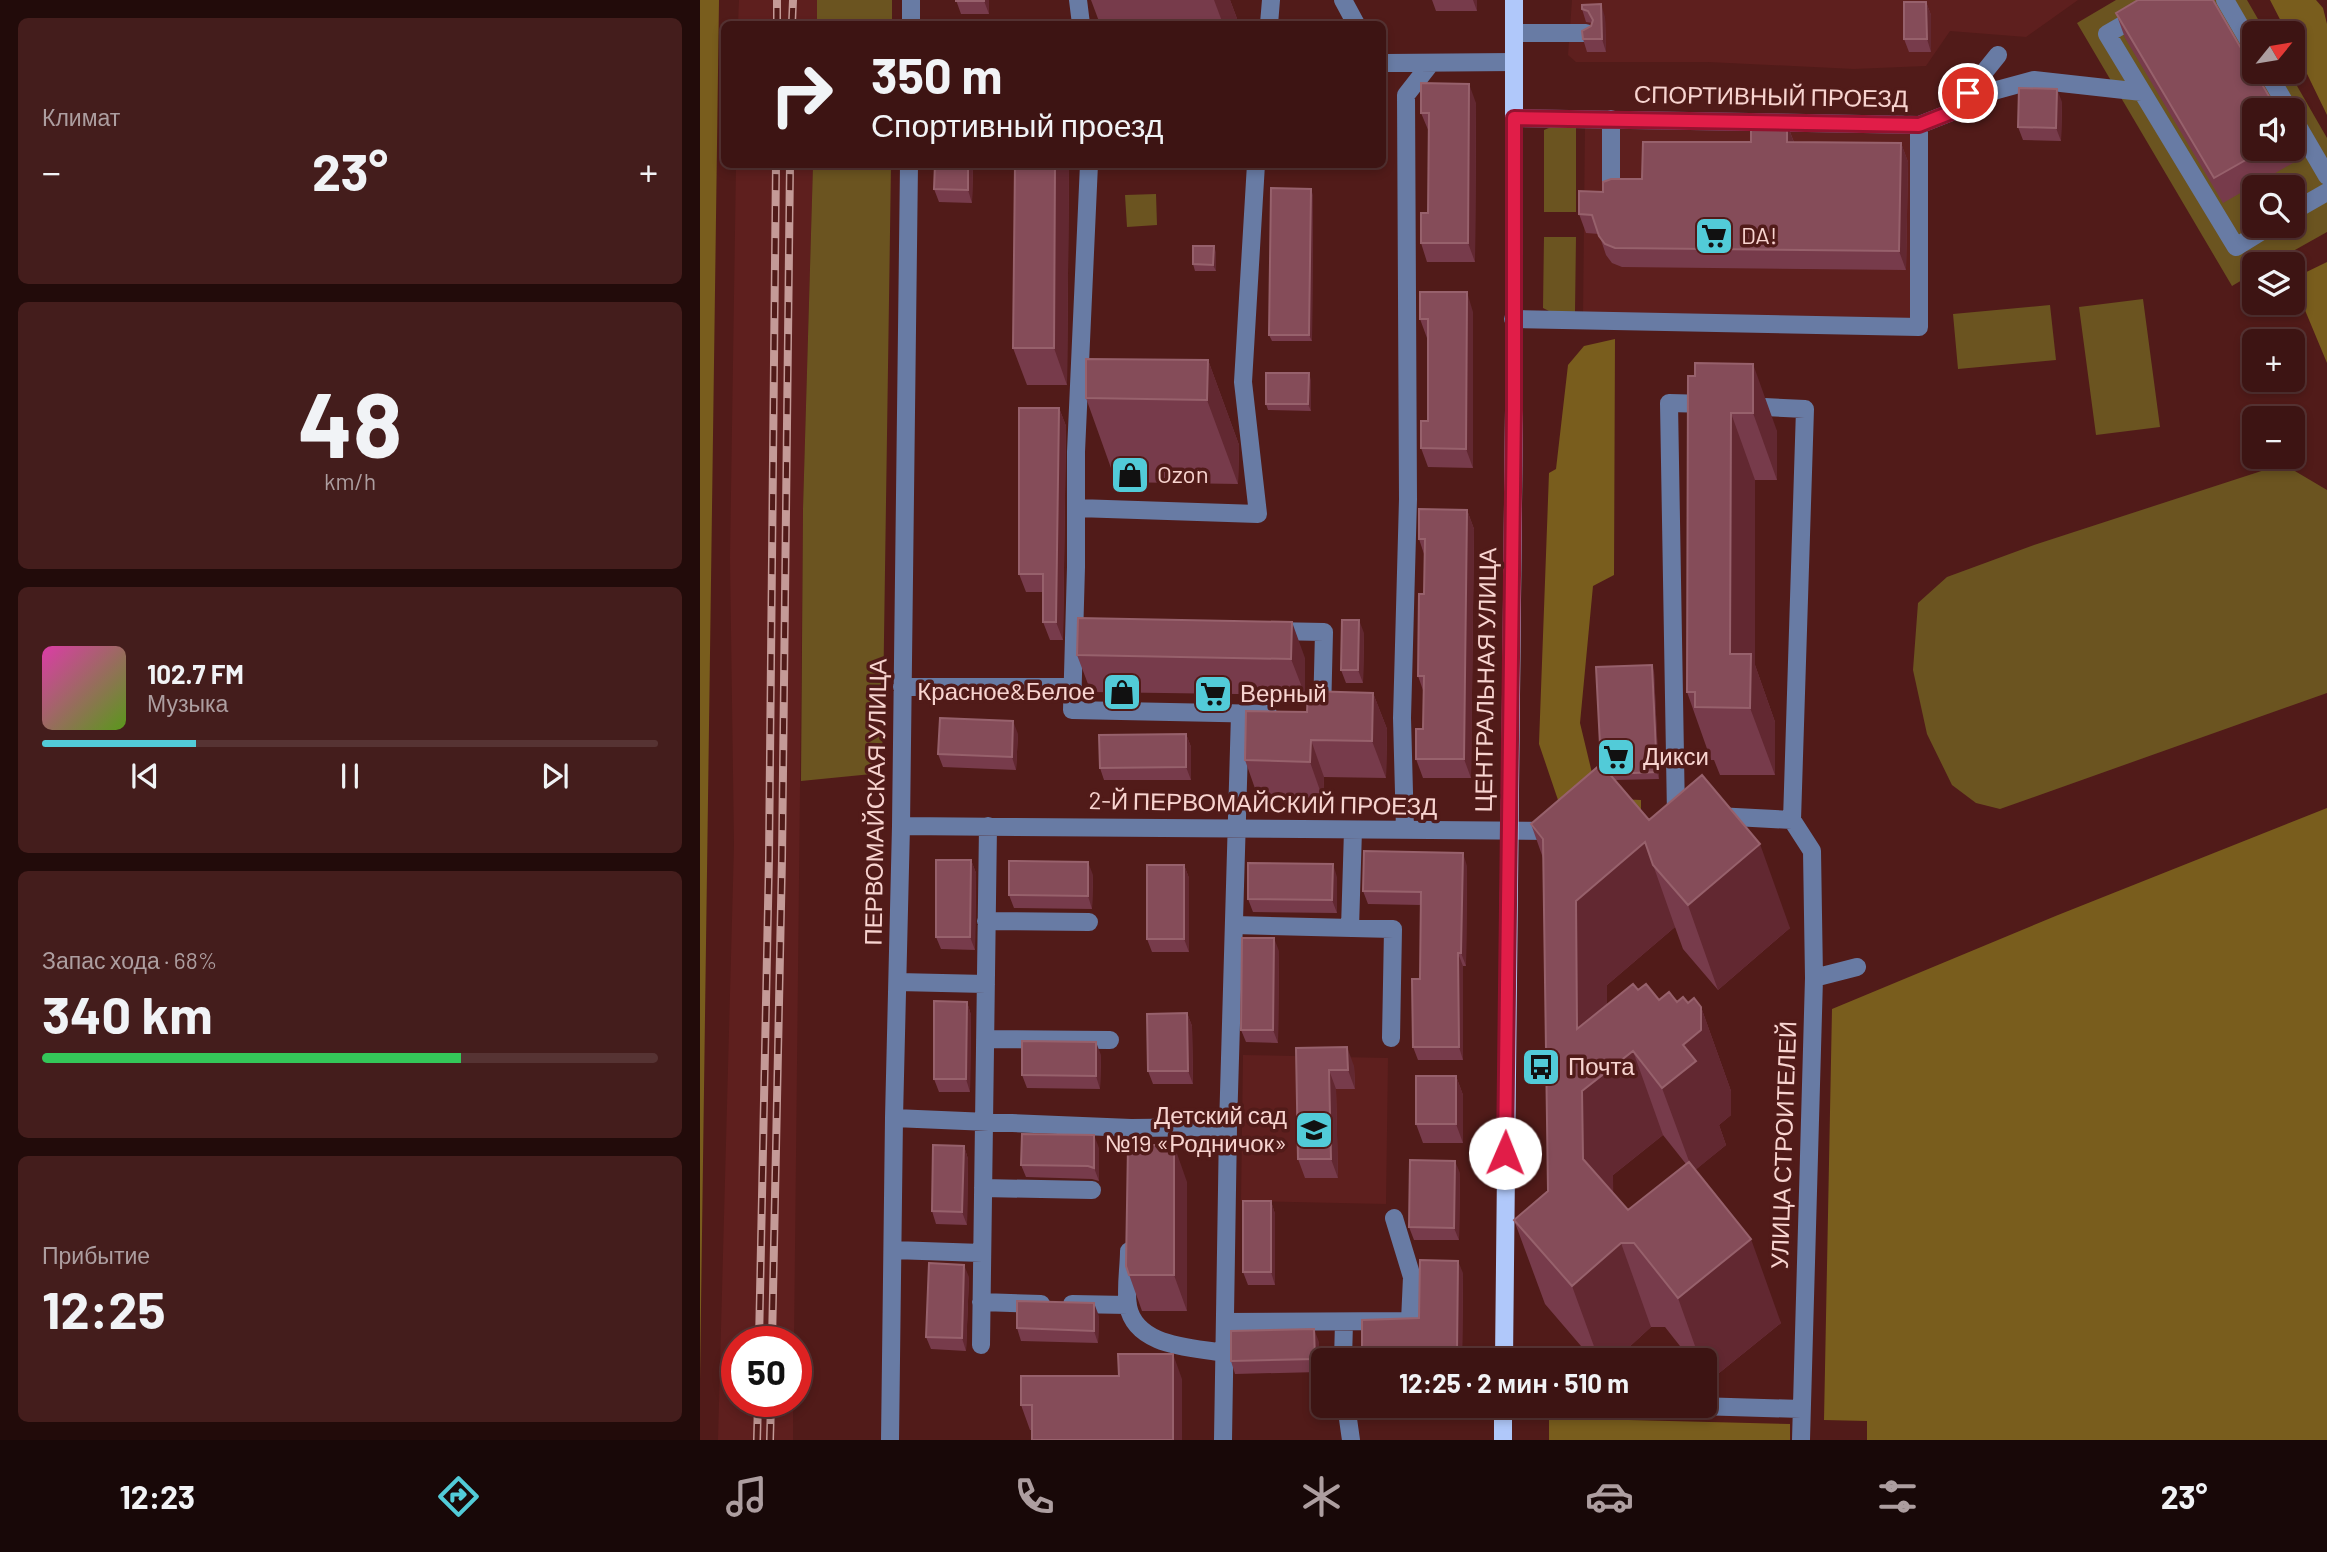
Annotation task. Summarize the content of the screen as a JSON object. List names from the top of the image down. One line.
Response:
{"streets":{"main road":["ЦЕНТРАЛЬНАЯ УЛИЦА"],"street":["СПОРТИВНЫЙ ПРОЕЗД","ПЕРВОМАЙСКАЯ УЛИЦА","2-Й ПЕРВОМАЙСКИЙ ПРОЕЗД","УЛИЦА СТРОИТЕЛЕЙ"]},"crossings":[["СПОРТИВНЫЙ ПРОЕЗД","ЦЕНТРАЛЬНАЯ УЛИЦА"],["ЦЕНТРАЛЬНАЯ УЛИЦА","2-Й ПЕРВОМАЙСКИЙ ПРОЕЗД"],["ПЕРВОМАЙСКАЯ УЛИЦА","2-Й ПЕРВОМАЙСКИЙ ПРОЕЗД"]],"places":{"supermarket":["DA!","Верный","Дикси"],"shop":["Ozon","Красное&Белое"],"bus stop":["Почта"],"school or university":["Детский сад №19 «Родничок»"]},"north":"top right","page":{"tile":["Климат",["48","km/h"],["Запас хода · 68%","340 km"],["Прибытие","12:25"]],"map_buttons":["+","−"],"turn":["350 m","Спортивный проезд"],"heat":["−","23°","+"],"song":["102.7 FM","Музыка"],"limit":"50","trip":"12:25 · 2 мин · 510 m","tabs":["12:23","23°"]}}
